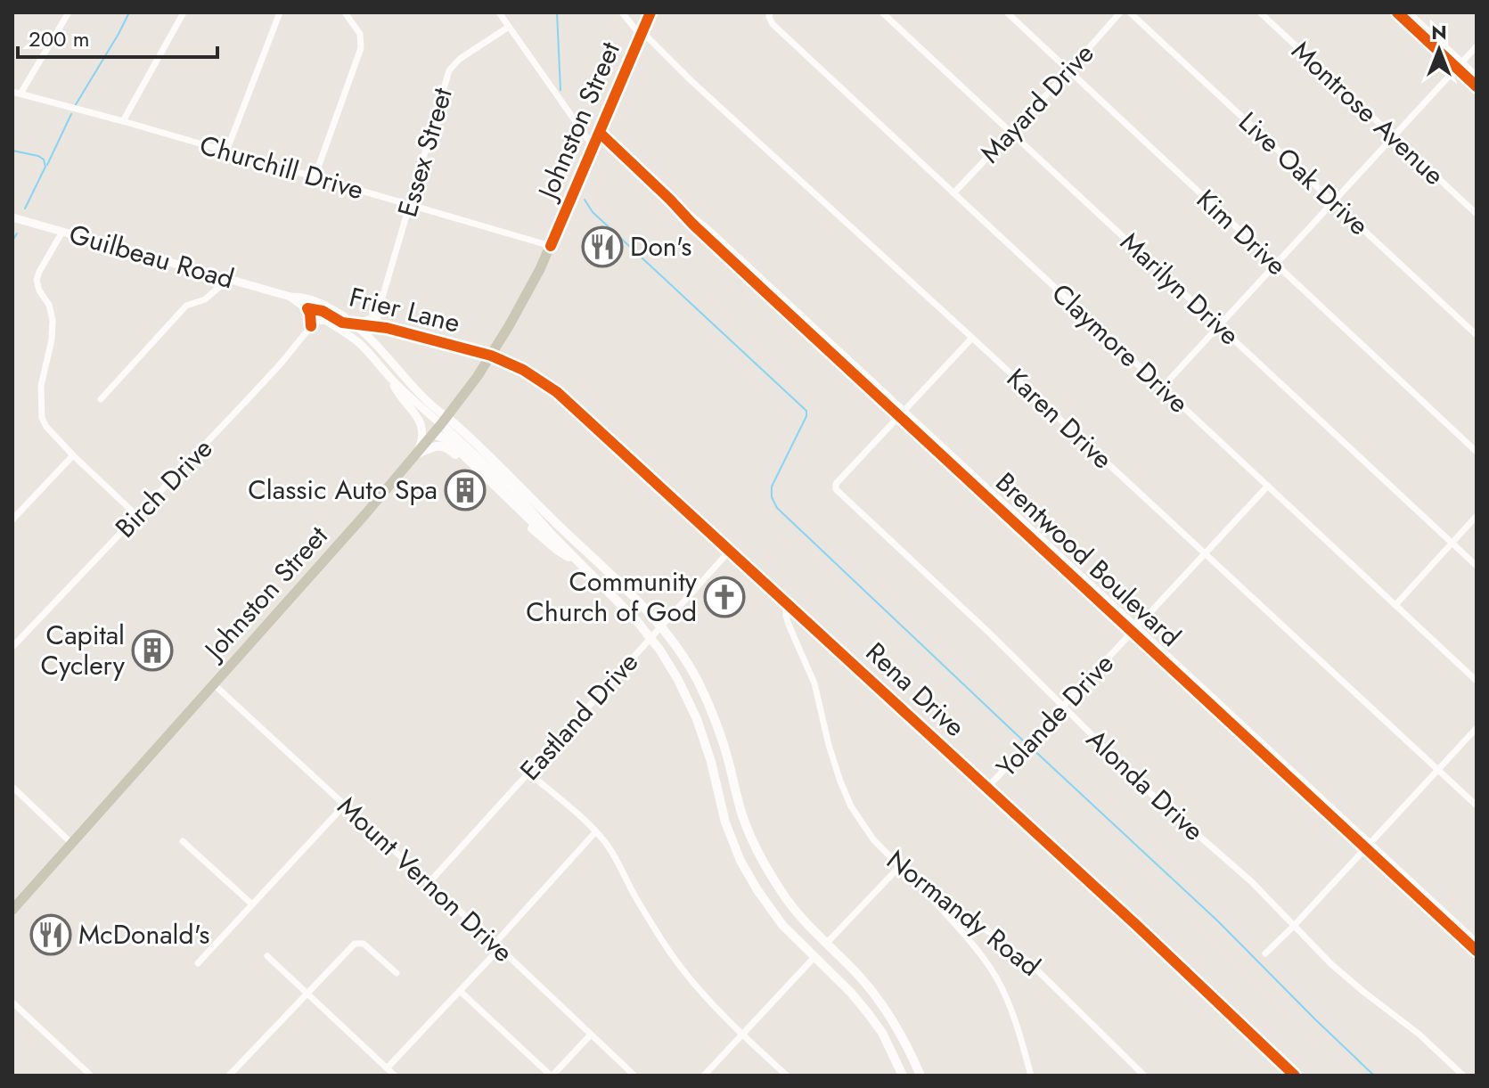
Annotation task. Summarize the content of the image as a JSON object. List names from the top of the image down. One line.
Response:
{"streets":{"main road":["Johnston Street"],"street":["Mayard Drive","Montrose Avenue","Essex Street","Churchill Drive","Live Oak Drive","Kim Drive","Guilbeau Road","Marilyn Drive","Frier Lane","Claymore Drive","Karen Drive","Birch Drive","Brentwood Boulevard","Rena Drive","Yolande Drive","Eastland Drive","Alonda Drive","Mount Vernon Drive","Normandy Road"]},"crossings":[["Mayard Drive","Kim Drive"],["Mayard Drive","Marilyn Drive"],["Mayard Drive","Claymore Drive"],["Johnston Street","Churchill Drive"],["Johnston Street","Guilbeau Road"],["Johnston Street","Frier Lane"],["Johnston Street","Karen Drive"],["Johnston Street","Brentwood Boulevard"],["Johnston Street","Rena Drive"],["Johnston Street","Mount Vernon Drive"],["Essex Street","Churchill Drive"],["Essex Street","Frier Lane"],["Guilbeau Road","Frier Lane"],["Guilbeau Road","Birch Drive"],["Frier Lane","Rena Drive"],["Claymore Drive","Yolande Drive"],["Karen Drive","Yolande Drive"],["Brentwood Boulevard","Yolande Drive"],["Brentwood Boulevard","Alonda Drive"],["Rena Drive","Yolande Drive"],["Rena Drive","Eastland Drive"],["Rena Drive","Normandy Road"],["Yolande Drive","Alonda Drive"],["Eastland Drive","Mount Vernon Drive"]],"places":{"restaurant":["Don's","McDonald's"],"building":["Classic Auto Spa","Capital Cyclery"],"church":["Community Church of God"]},"scale_bar":"200 m","north":"top"}
